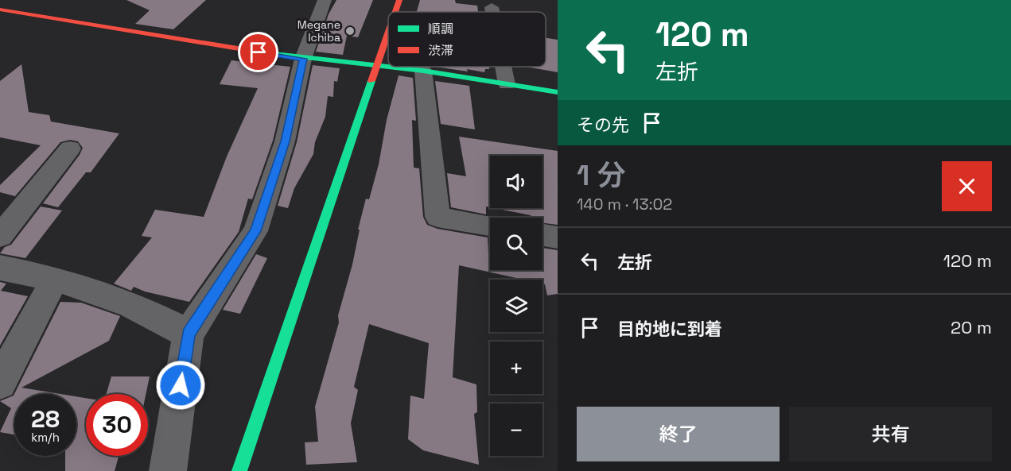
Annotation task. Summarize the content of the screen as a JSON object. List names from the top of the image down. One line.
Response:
{"places":["Megane Ichiba"],"legend":["順調","渋滞"],"page":{"turn":["120 m","左折"],"then":"その先","heading":["1 分","140 m · 13:02"],"map_buttons":["+","−"],"list":[{"name":"左折","value":"120 m"},{"name":"目的地に到着","value":"20 m"}],"speed":"28 km/h","limit":"30","buttons":["終了","共有"]}}
